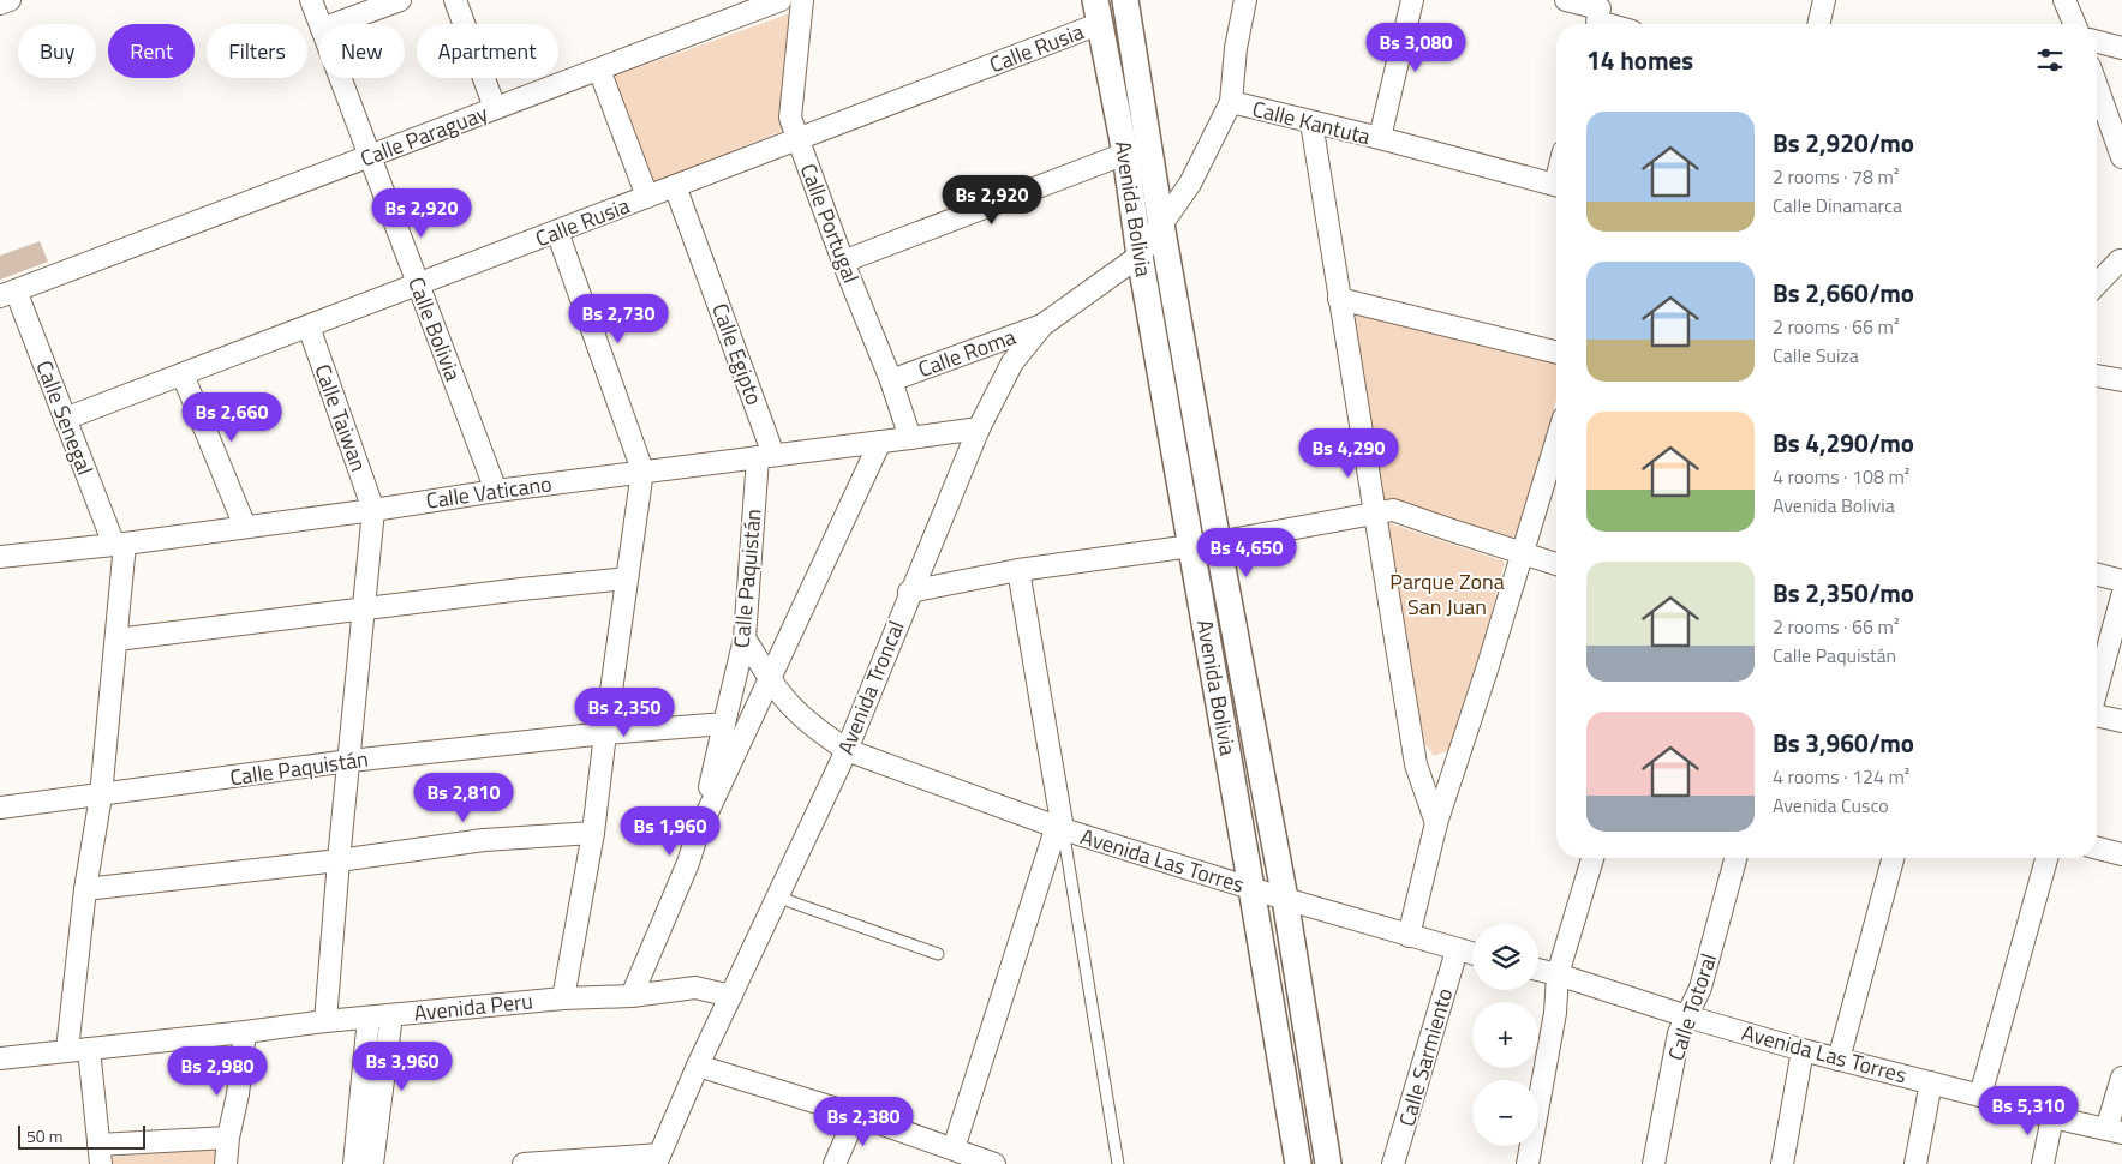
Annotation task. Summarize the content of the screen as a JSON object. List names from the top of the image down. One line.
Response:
{"streets":{"street":["Calle Rusia","Calle Kantuta","Calle Paraguay","Avenida Bolivia","Calle Portugal","Calle Bolivia","Calle Roma","Calle Egipto","Calle Senegal","Calle Taiwan","Calle Vaticano","Calle Paquistán","Avenida Troncal","Avenida Las Torres","Avenida Peru","Calle Totoral","Calle Sarmiento"]},"crossings":[["Calle Rusia","Avenida Bolivia"],["Calle Rusia","Calle Portugal"],["Calle Rusia","Calle Bolivia"],["Calle Rusia","Calle Egipto"],["Calle Rusia","Calle Senegal"],["Calle Rusia","Calle Taiwan"],["Calle Kantuta","Avenida Bolivia"],["Calle Kantuta","Avenida Troncal"],["Calle Paraguay","Calle Bolivia"],["Calle Paraguay","Calle Senegal"],["Avenida Bolivia","Avenida Troncal"],["Avenida Bolivia","Avenida Las Torres"],["Calle Portugal","Calle Roma"],["Calle Portugal","Calle Vaticano"],["Calle Bolivia","Calle Vaticano"],["Calle Roma","Avenida Troncal"],["Calle Egipto","Calle Vaticano"],["Calle Egipto","Calle Paquistán"],["Calle Senegal","Calle Vaticano"],["Calle Taiwan","Calle Vaticano"],["Calle Vaticano","Calle Paquistán"],["Calle Vaticano","Avenida Troncal"],["Calle Paquistán","Avenida Las Torres"],["Avenida Troncal","Avenida Las Torres"],["Avenida Troncal","Avenida Peru"],["Avenida Las Torres","Calle Totoral"],["Avenida Las Torres","Calle Sarmiento"]],"parks":["Parque Zona San Juan"],"scale_bar":"50 m","page":{"price":["Bs 3,080","Bs 2,920","Bs 2,920","Bs 2,730","Bs 2,660","Bs 4,290","Bs 4,650","Bs 2,350","Bs 2,810","Bs 1,960","Bs 3,960","Bs 2,980","Bs 5,310","Bs 2,380"],"chip":["Buy","Rent","Filters","New","Apartment"],"heading":"14 homes","list":[{"name":"Bs 2,920/mo","note":"2 rooms · 78 m² · Calle Dinamarca"},{"name":"Bs 2,660/mo","note":"2 rooms · 66 m² · Calle Suiza"},{"name":"Bs 4,290/mo","note":"4 rooms · 108 m² · Avenida Bolivia"},{"name":"Bs 2,350/mo","note":"2 rooms · 66 m² · Calle Paquistán"},{"name":"Bs 3,960/mo","note":"4 rooms · 124 m² · Avenida Cusco"}],"map_buttons":["+","−"],"scale":"50 m"}}
